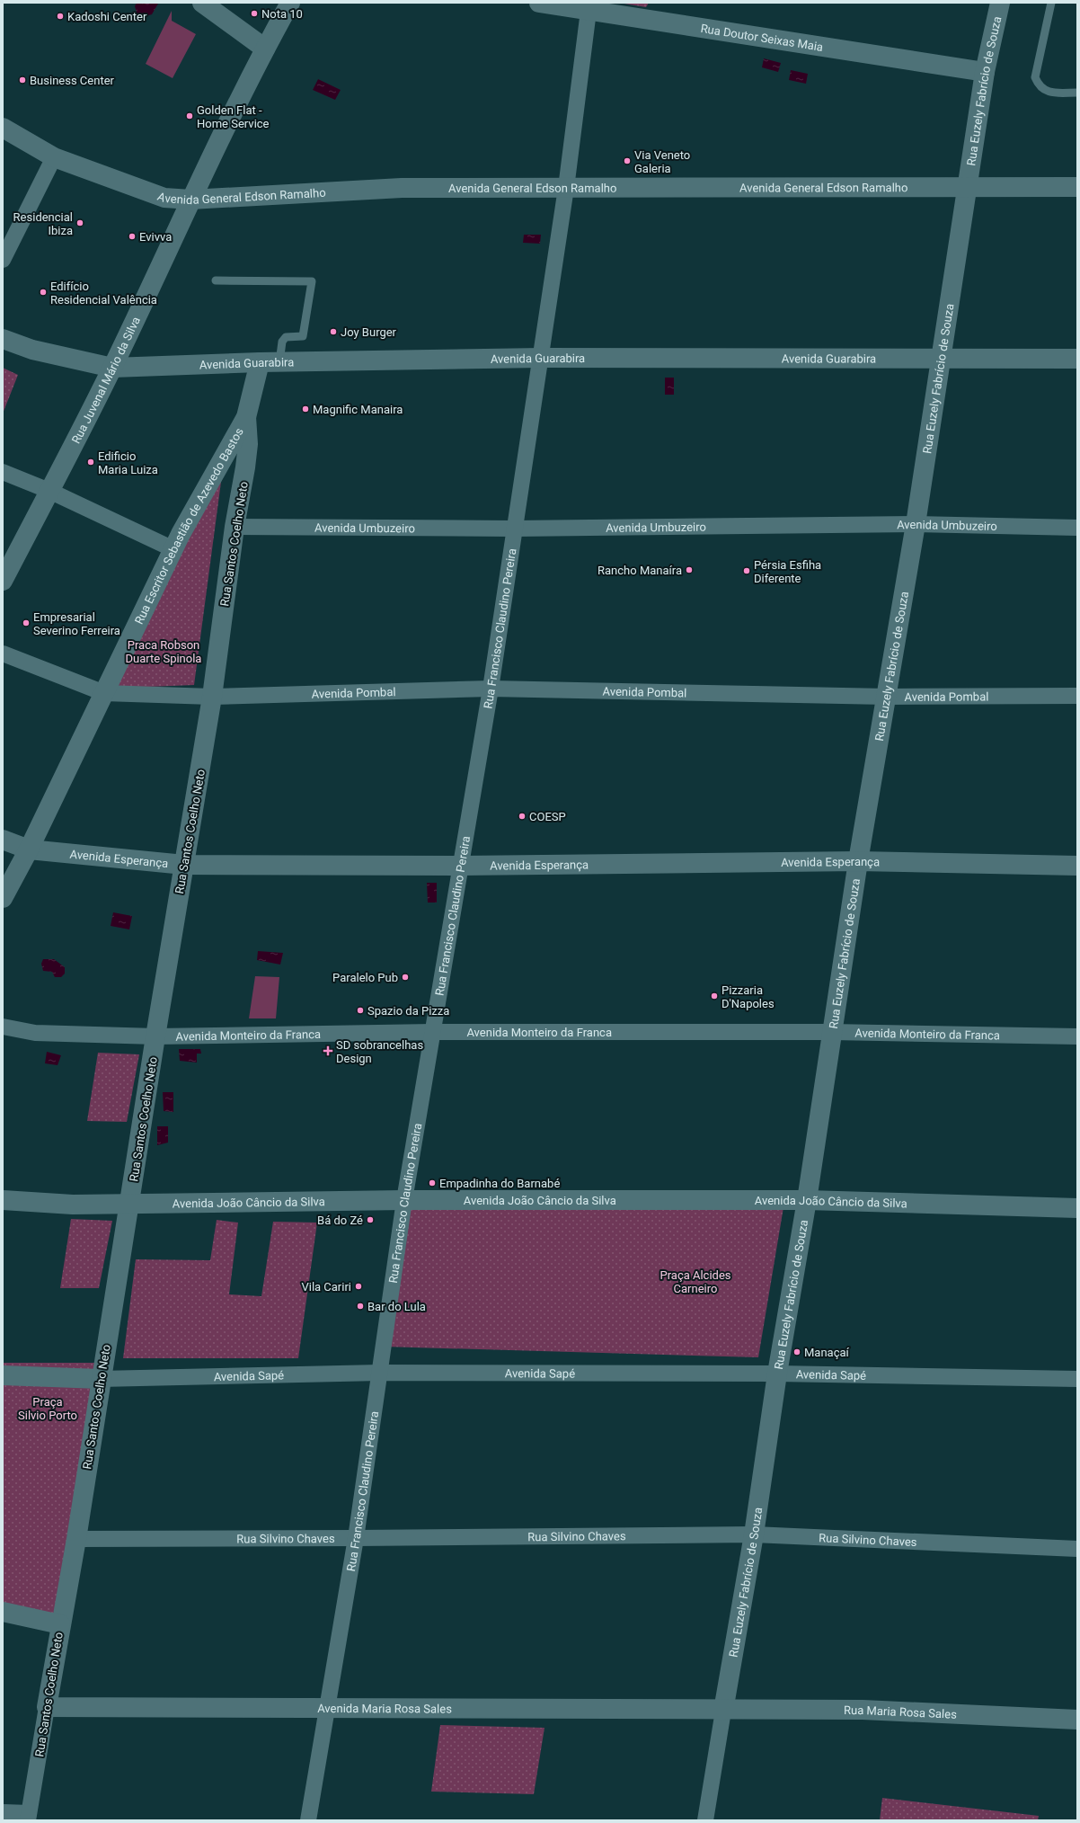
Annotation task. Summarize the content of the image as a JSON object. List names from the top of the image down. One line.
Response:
{"streets":{"main road":["Rua Doutor Seixas Maia","Rua Euzely Fabrício de Souza","Avenida General Edson Ramalho","Avenida Guarabira","Rua Juvenal Mário da Silva","Rua Escritor Sebastião de Azevedo Bastos","Rua Santos Coelho Neto","Avenida Esperança","Avenida João Câncio da Silva","Avenida Sapé","Avenida Maria Rosa Sales","Rua Maria Rosa Sales"],"street":["Avenida Umbuzeiro","Rua Francisco Claudino Pereira","Avenida Pombal","Avenida Monteiro da Franca","Rua Silvino Chaves"]},"crossings":[["Rua Doutor Seixas Maia","Rua Euzely Fabrício de Souza"],["Rua Doutor Seixas Maia","Rua Francisco Claudino Pereira"],["Rua Euzely Fabrício de Souza","Avenida General Edson Ramalho"],["Rua Euzely Fabrício de Souza","Avenida Guarabira"],["Rua Euzely Fabrício de Souza","Avenida Umbuzeiro"],["Rua Euzely Fabrício de Souza","Avenida Pombal"],["Rua Euzely Fabrício de Souza","Avenida Esperança"],["Rua Euzely Fabrício de Souza","Avenida Monteiro da Franca"],["Rua Euzely Fabrício de Souza","Avenida João Câncio da Silva"],["Rua Euzely Fabrício de Souza","Avenida Sapé"],["Rua Euzely Fabrício de Souza","Rua Silvino Chaves"],["Rua Euzely Fabrício de Souza","Avenida Maria Rosa Sales"],["Rua Euzely Fabrício de Souza","Rua Maria Rosa Sales"],["Avenida General Edson Ramalho","Rua Juvenal Mário da Silva"],["Avenida General Edson Ramalho","Rua Francisco Claudino Pereira"],["Avenida Guarabira","Rua Juvenal Mário da Silva"],["Avenida Guarabira","Rua Escritor Sebastião de Azevedo Bastos"],["Avenida Guarabira","Rua Francisco Claudino Pereira"],["Avenida Umbuzeiro","Rua Santos Coelho Neto"],["Avenida Umbuzeiro","Rua Francisco Claudino Pereira"],["Rua Escritor Sebastião de Azevedo Bastos","Rua Santos Coelho Neto"],["Rua Escritor Sebastião de Azevedo Bastos","Avenida Pombal"],["Rua Escritor Sebastião de Azevedo Bastos","Avenida Esperança"],["Rua Santos Coelho Neto","Avenida Pombal"],["Rua Santos Coelho Neto","Avenida Esperança"],["Rua Santos Coelho Neto","Avenida Monteiro da Franca"],["Rua Santos Coelho Neto","Avenida João Câncio da Silva"],["Rua Santos Coelho Neto","Avenida Sapé"],["Rua Santos Coelho Neto","Rua Silvino Chaves"],["Rua Santos Coelho Neto","Avenida Maria Rosa Sales"],["Rua Francisco Claudino Pereira","Avenida Pombal"],["Rua Francisco Claudino Pereira","Avenida Esperança"],["Rua Francisco Claudino Pereira","Avenida Monteiro da Franca"],["Rua Francisco Claudino Pereira","Avenida João Câncio da Silva"],["Rua Francisco Claudino Pereira","Avenida Sapé"],["Rua Francisco Claudino Pereira","Rua Silvino Chaves"],["Rua Francisco Claudino Pereira","Avenida Maria Rosa Sales"],["Avenida Maria Rosa Sales","Rua Maria Rosa Sales"]],"parks":["Praca Robson Duarte Spinola","Praça Alcides Carneiro","Praça Silvio Porto"],"places":{"other":["Nota 10","Kadoshi Center","Business Center","Golden Flat - Home Service","Via Veneto Galeria","Residencial Ibiza","Evivva","Edifício Residencial Valência","Joy Burger","Magnific Manaira","Edificio Maria Luiza","Rancho Manaíra","Pérsia Esfiha Diferente","Empresarial Severino Ferreira","COESP","Paralelo Pub","Pizzaria D'Napoles","Spazio da Pizza","Empadinha do Barnabé","Bá do Zé","Vila Cariri","Bar do Lula","Manaçaí"],"health":["SD sobrancelhas Design"]}}
